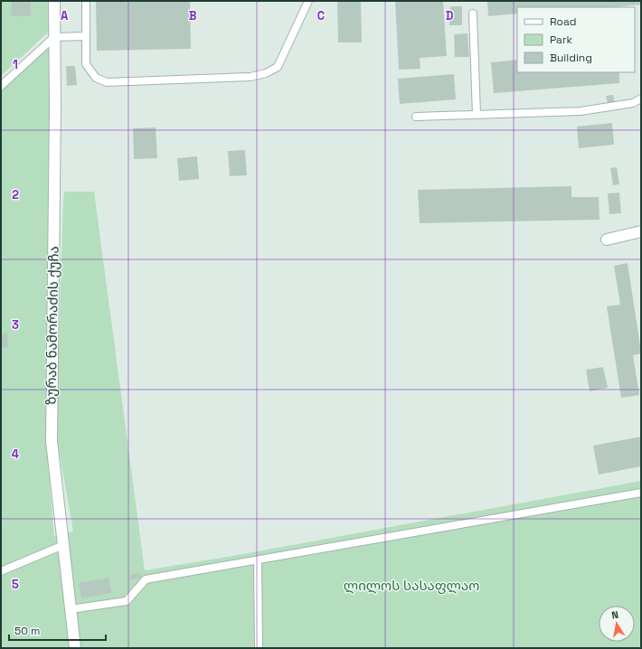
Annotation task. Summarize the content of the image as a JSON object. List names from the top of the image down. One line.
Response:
{"streets":{"street":["ზურაბ ნამორაძის ქუჩა"]},"parks":["ლილოს სასაფლაო"],"legend":["Road","Park","Building"],"scale_bar":"50 m","north":"top","grid":{"columns":["A","B","C","D"],"rows":["1","2","3","4","5"]}}
